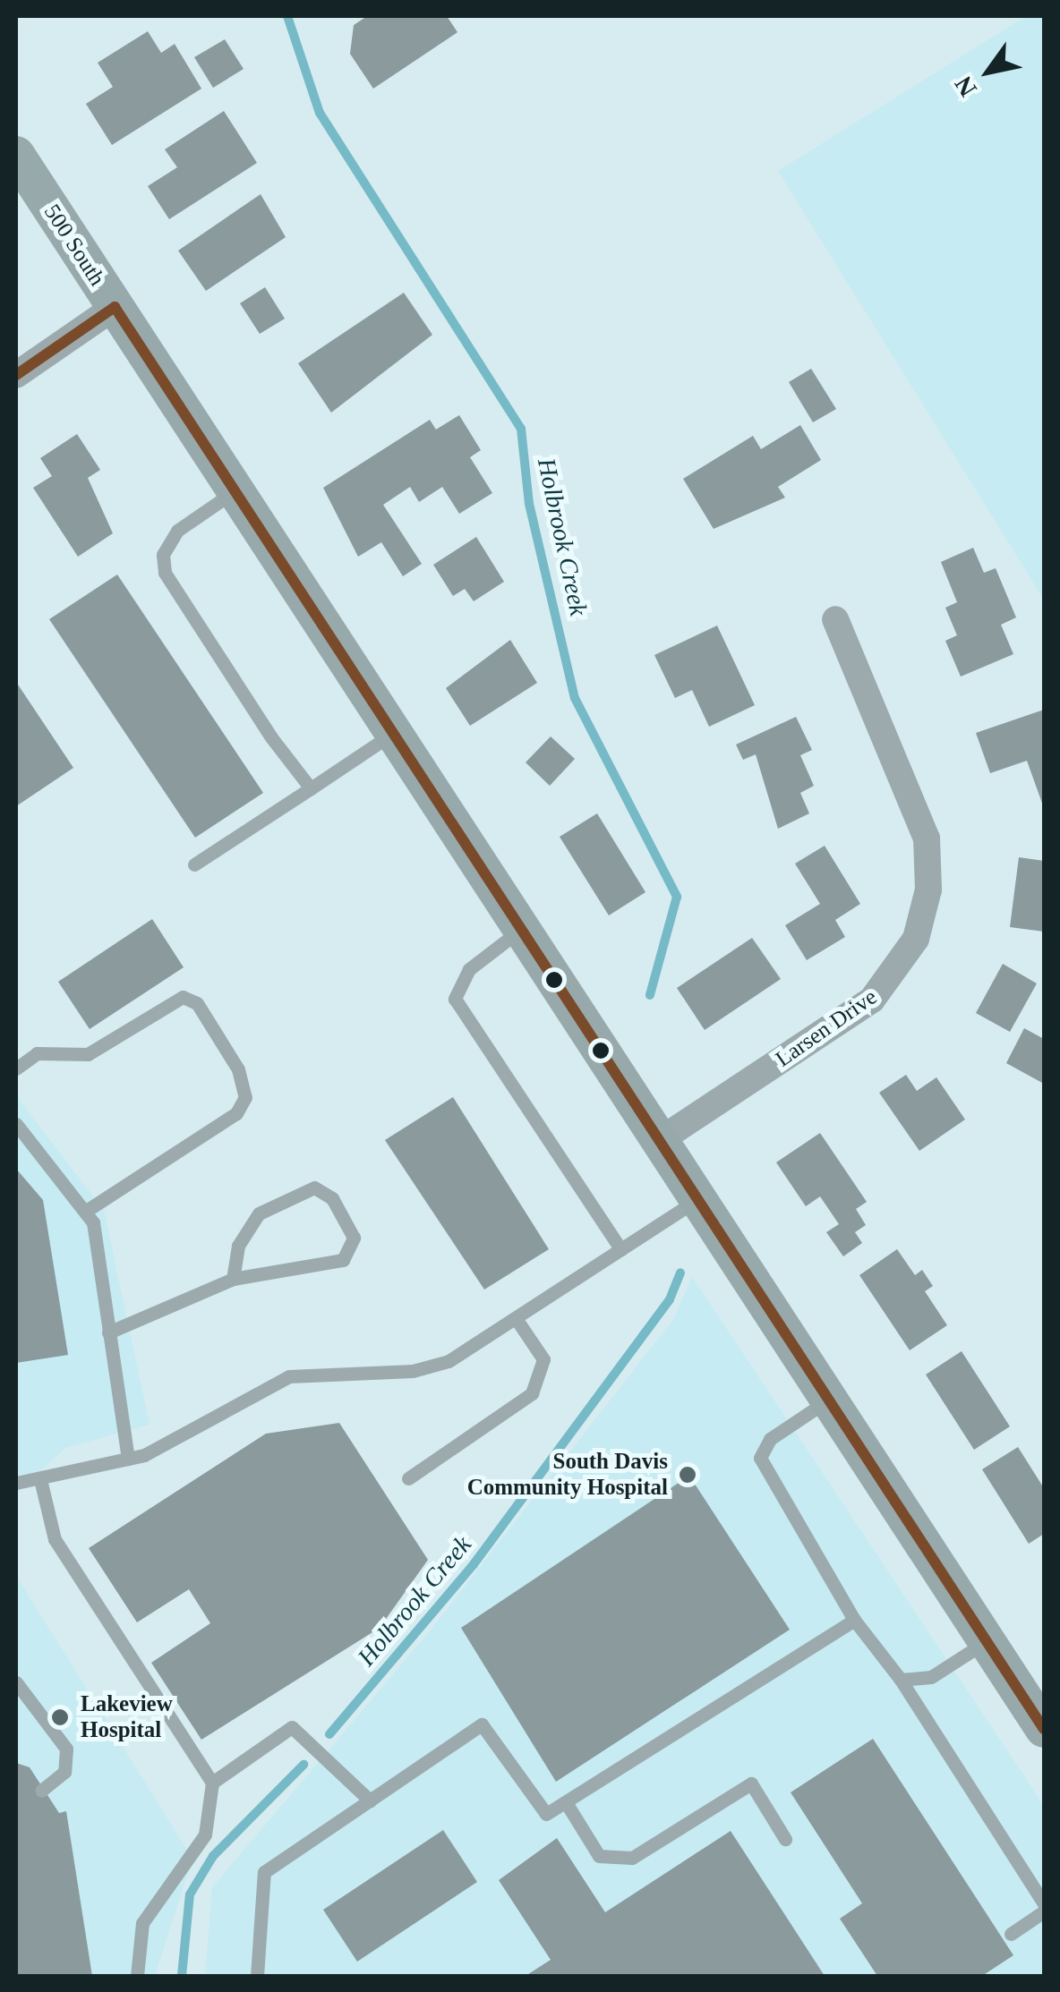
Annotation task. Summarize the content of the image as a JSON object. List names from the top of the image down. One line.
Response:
{"streets":{"street":["500 South","Larsen Drive"]},"crossings":[["500 South","Larsen Drive"]],"water":["Holbrook Creek"],"places":["South Davis Community Hospital","Lakeview Hospital"],"north":"bottom left"}
